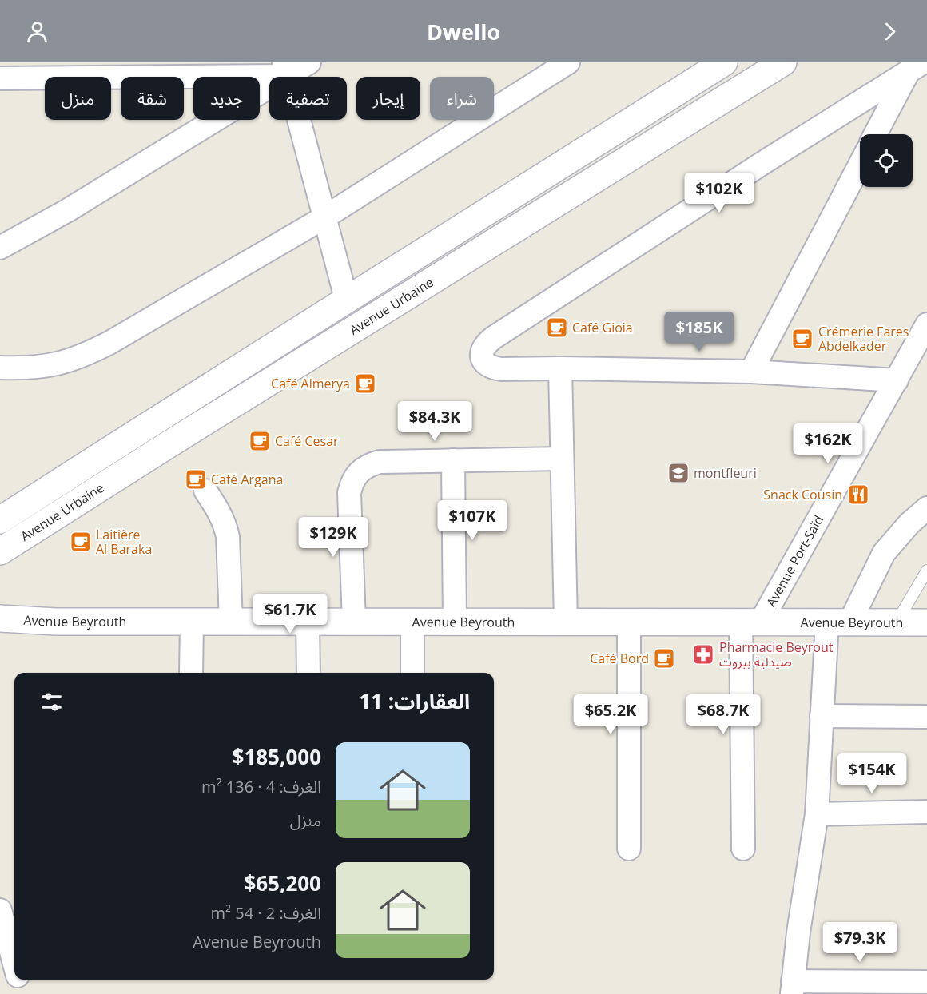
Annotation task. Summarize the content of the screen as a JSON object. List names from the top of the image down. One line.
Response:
{"streets":{"street":["Avenue Urbaine","Avenue Port-Saïd","Avenue Beyrouth"]},"crossings":[["Avenue Port-Saïd","Avenue Beyrouth"]],"places":{"cafe":["Café Gioia","Crémerie Fares Abdelkader","Café Almerya","Café Cesar","Café Argana","Laitière Al Baraka","Café Bord"],"school or university":["montfleuri"],"restaurant":["Snack Cousin"],"pharmacy":["Pharmacie Beyrout صيدلية بيروت"]},"page":{"header":"Dwello","chip":["شراء","إيجار","تصفية","جديد","شقة","منزل"],"price":["$102K","$185K","$84.3K","$162K","$107K","$129K","$61.7K","$65.2K","$68.7K","$154K","$79.3K"],"heading":"العقارات: 11","list":[{"name":"$185,000","note":"الغرف: 4 · 136 m² · منزل"},{"name":"$65,200","note":"الغرف: 2 · 54 m² · Avenue Beyrouth"}]}}
